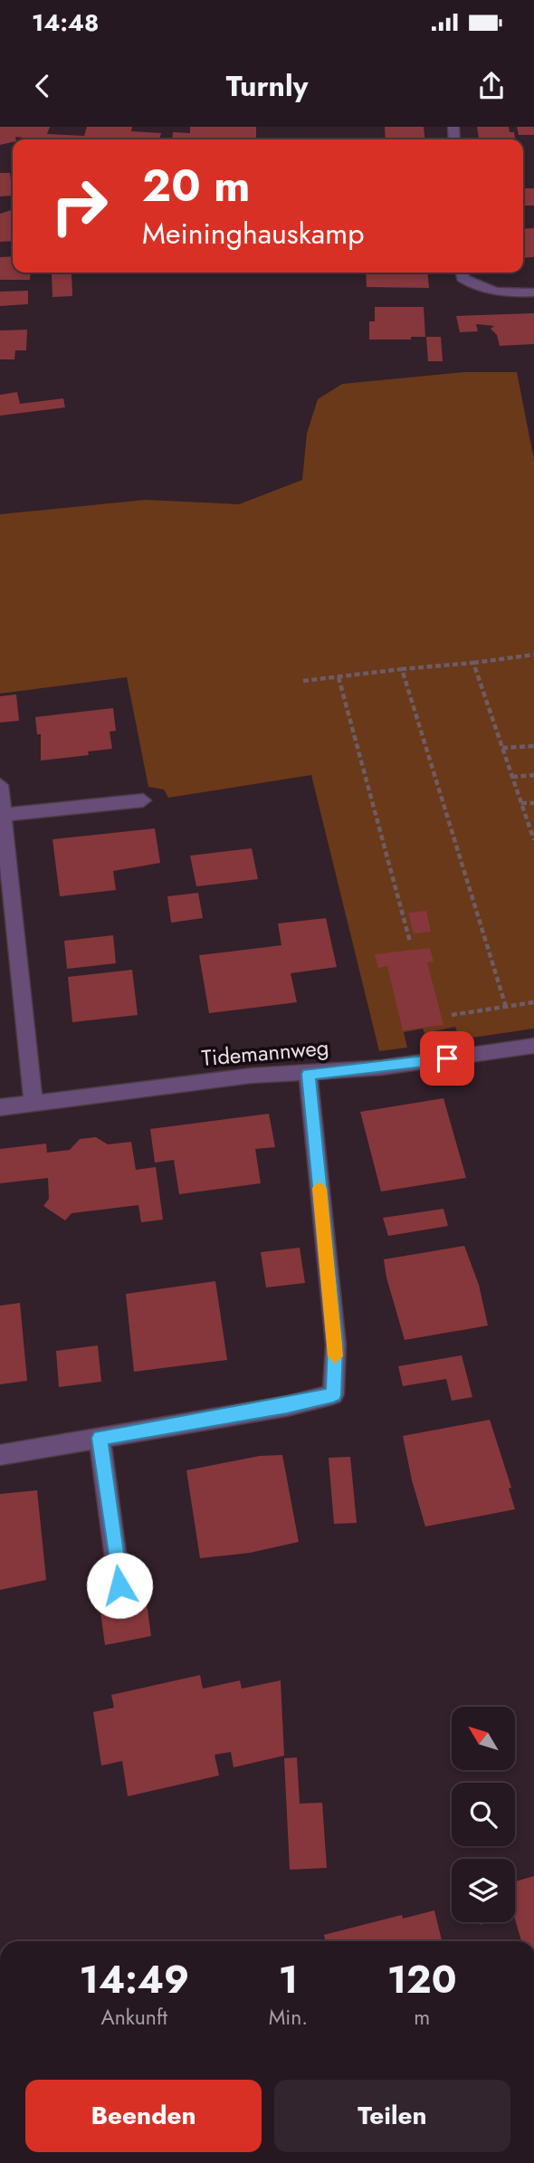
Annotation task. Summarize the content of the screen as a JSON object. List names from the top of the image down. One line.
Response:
{"streets":{"street":["Tidemannweg"]},"north":"top left","page":{"status":"14:48","header":"Turnly","turn":["20 m","Meininghauskamp"],"eta":["14:49","Ankunft","1","Min.","120","m"],"buttons":["Beenden","Teilen"]}}
